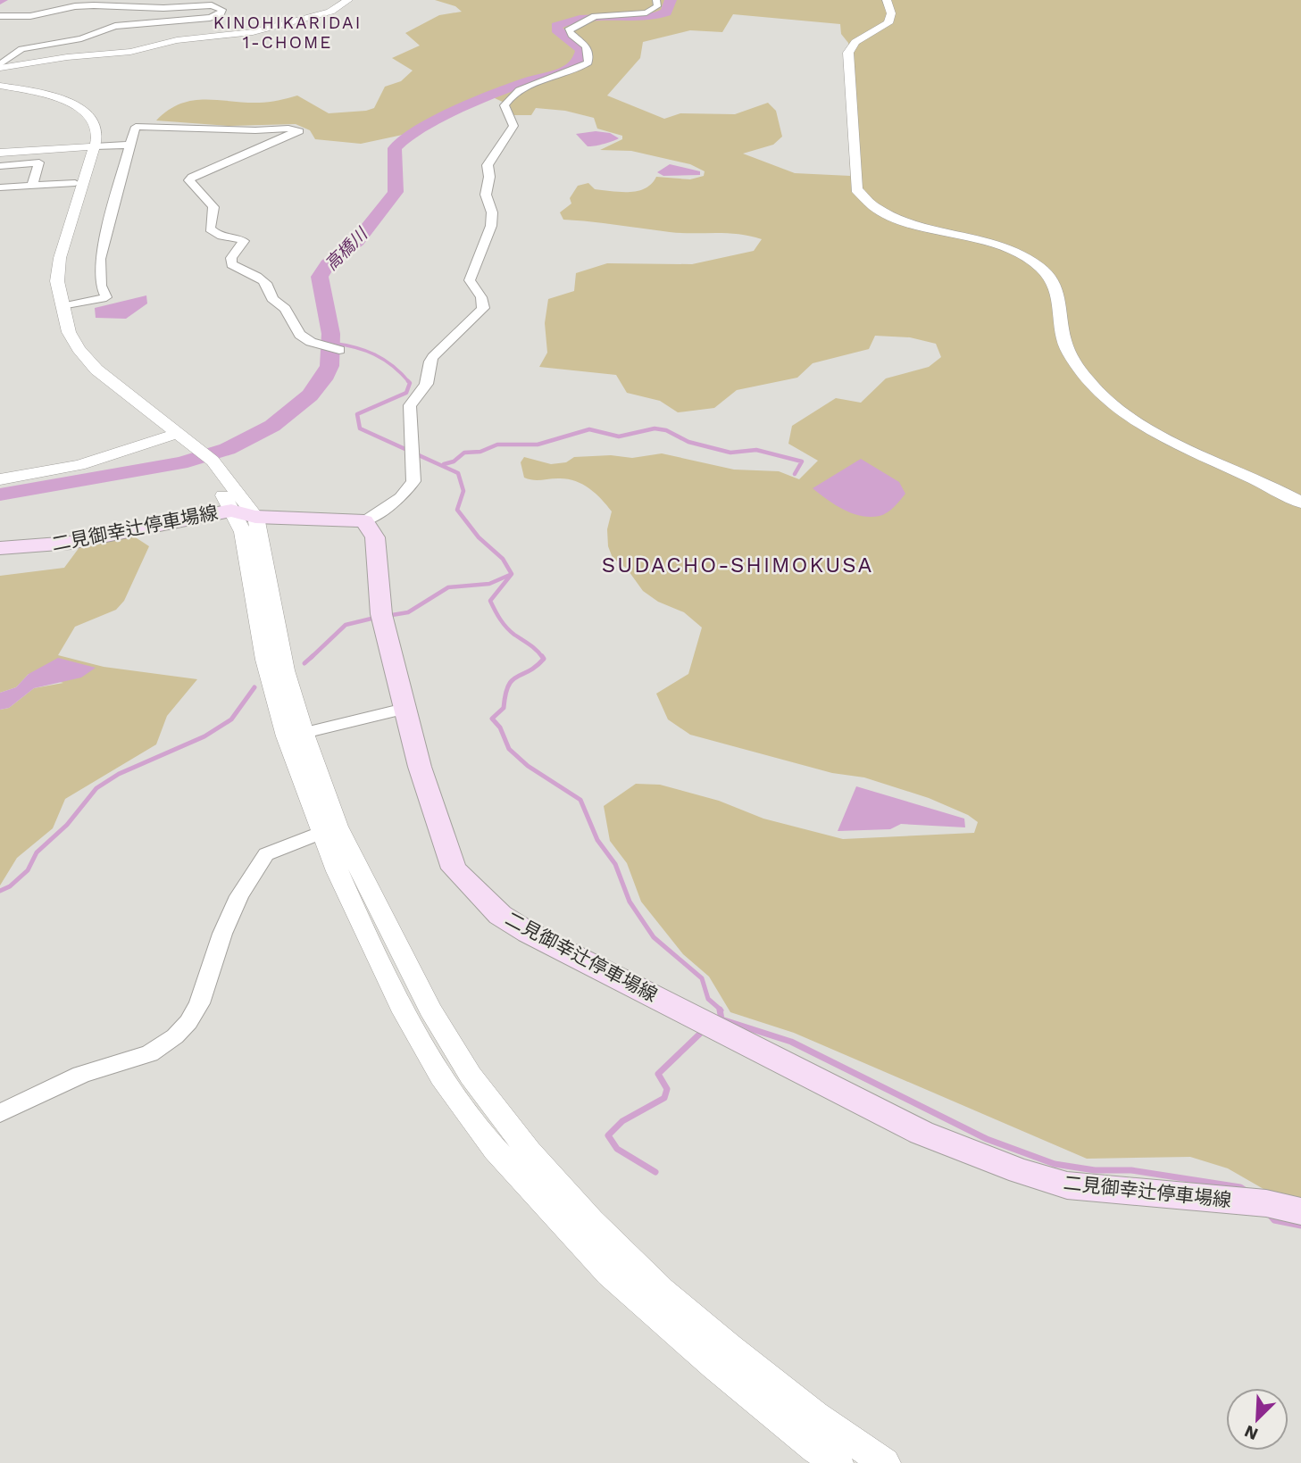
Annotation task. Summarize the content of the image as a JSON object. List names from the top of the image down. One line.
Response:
{"streets":{"main road":["二見御幸辻停車場線"]},"districts":["KINOHIKARIDAI 1-CHOME","SUDACHO-SHIMOKUSA"],"water":["高橋川"],"north":"bottom left"}
